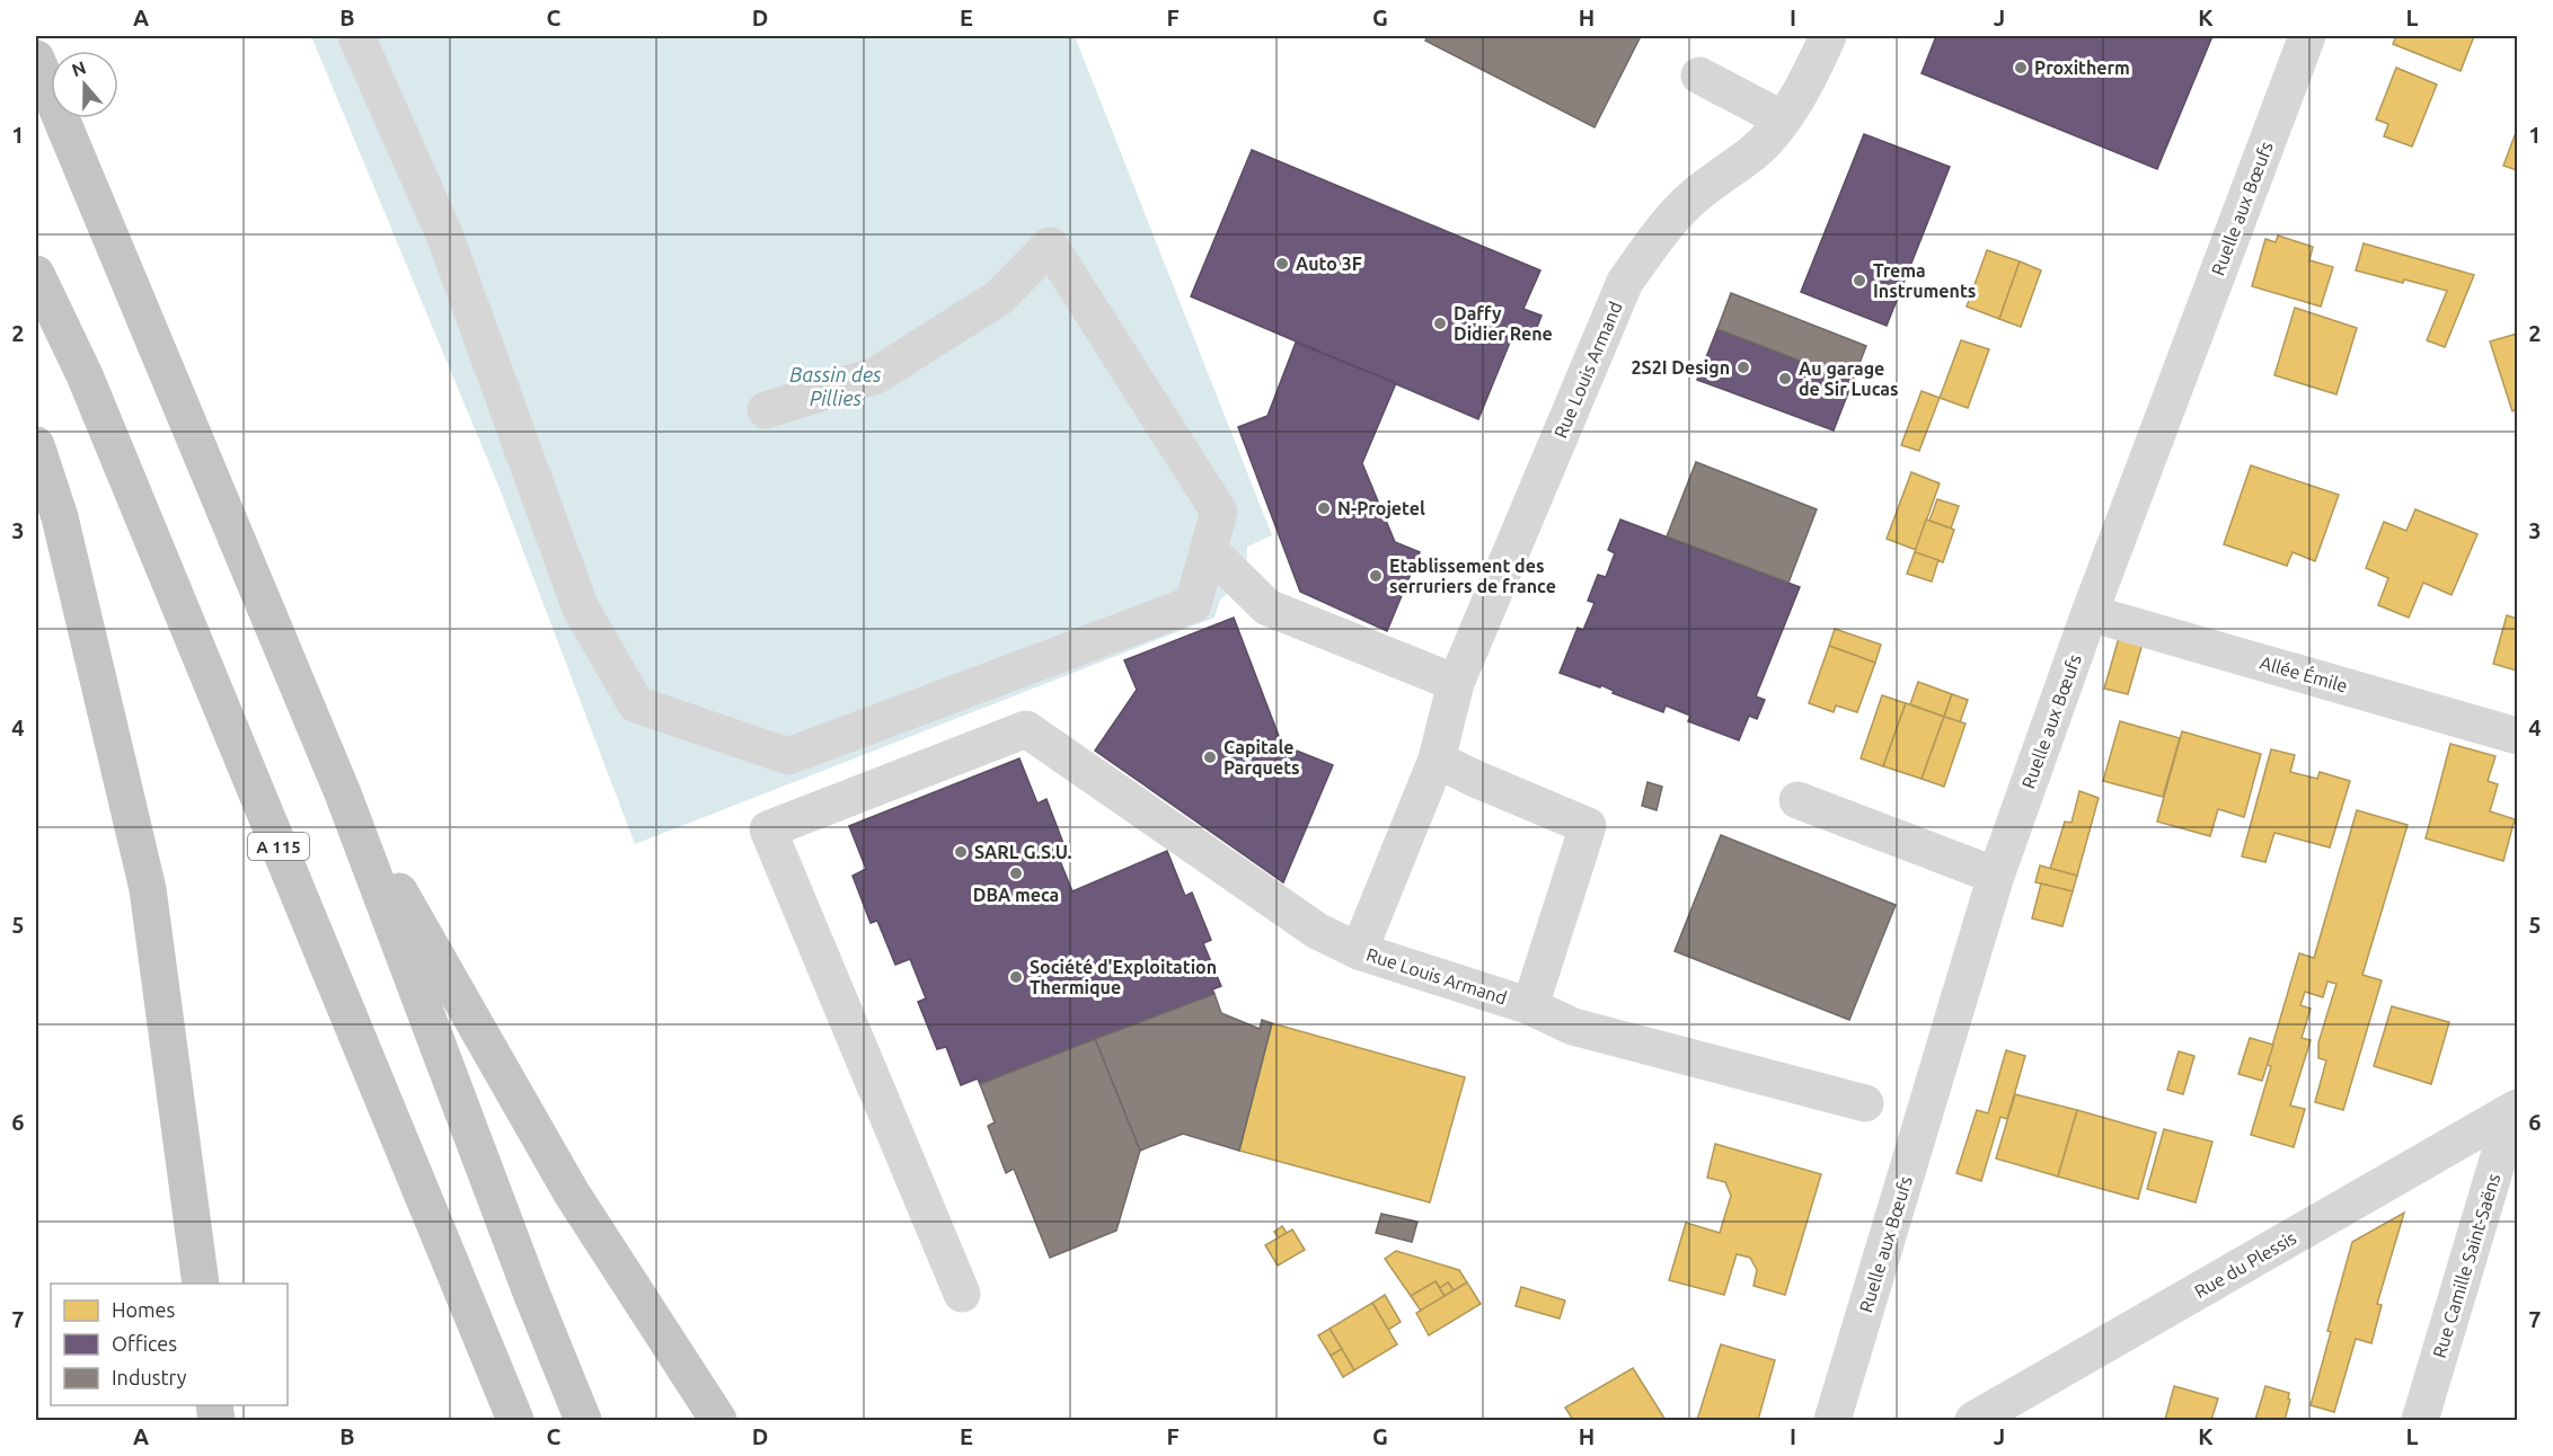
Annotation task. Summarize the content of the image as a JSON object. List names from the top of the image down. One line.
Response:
{"streets":{"highway":["A 115"],"street":["Ruelle aux Bœufs","Rue Louis Armand","Allée Émile","Rue du Plessis","Rue Camille Saint-Saëns"]},"crossings":[["Ruelle aux Bœufs","Allée Émile"],["Rue du Plessis","Rue Camille Saint-Saëns"]],"water":["Bassin des Pillies"],"places":["Proxitherm","Auto 3F","Trema Instruments","Daffy Didier Rene","2S2I Design","Au garage de Sir Lucas","N-Projetel","Etablissement des serruriers de france","Capitale Parquets","SARL G.S.U.","DBA meca","Société d'Exploitation Thermique"],"legend":["Homes","Offices","Industry"],"north":"top","grid":{"columns":["A","B","C","D","E","F","G","H","I","J","K","L"],"rows":["1","2","3","4","5","6","7"]}}
